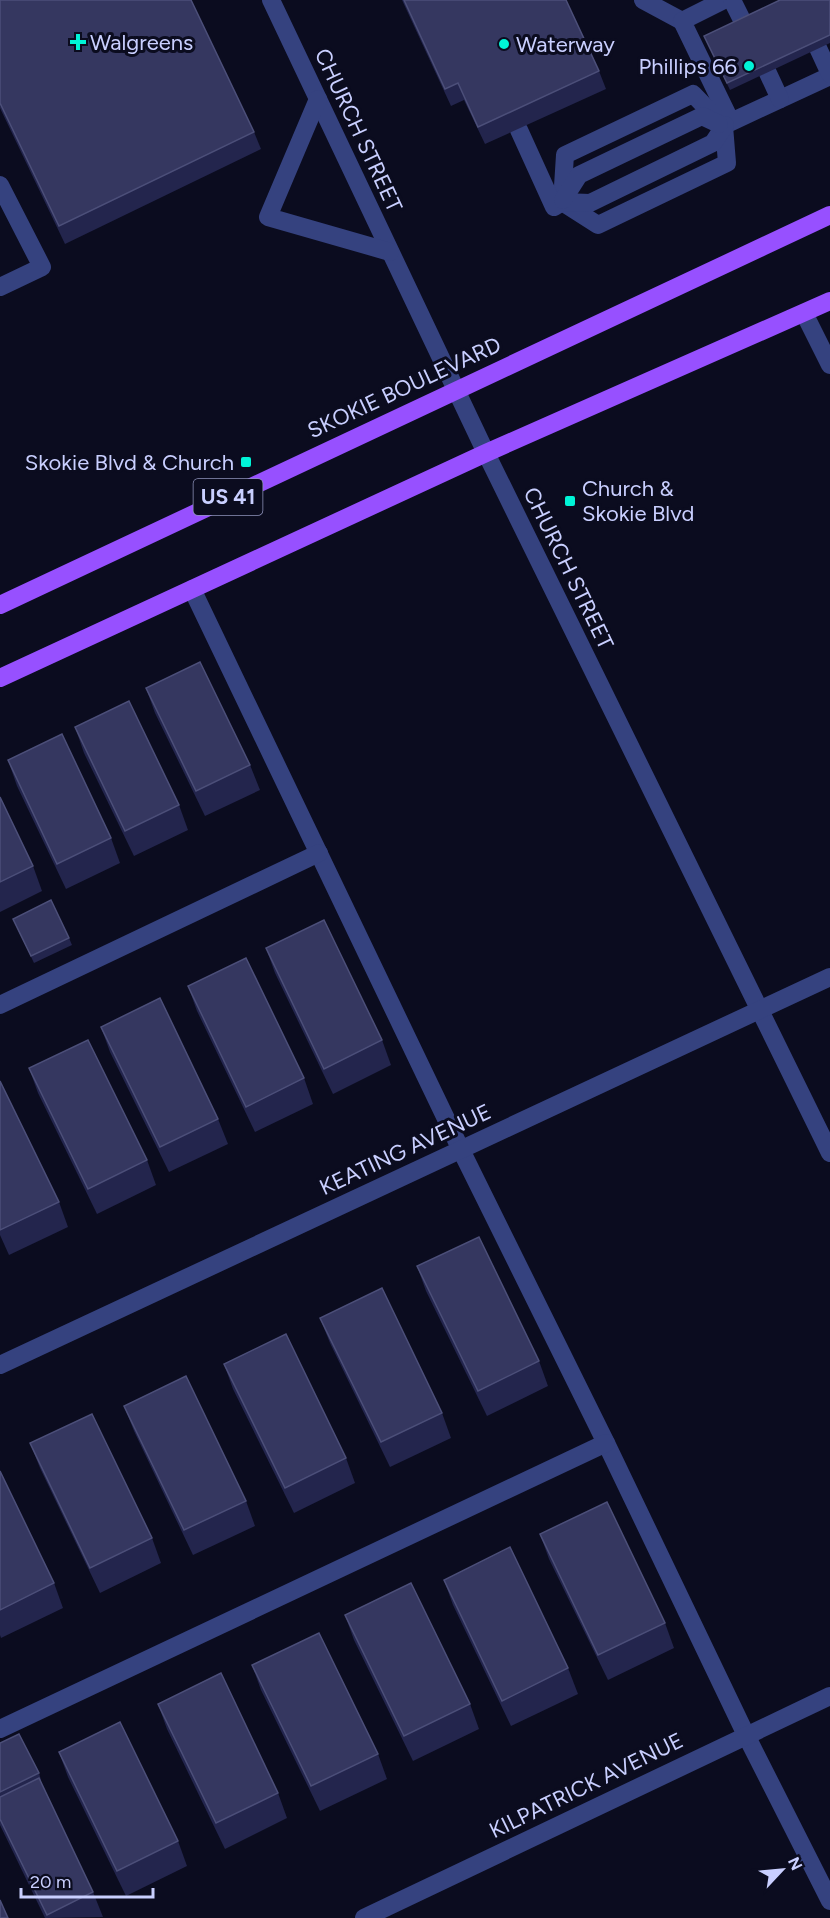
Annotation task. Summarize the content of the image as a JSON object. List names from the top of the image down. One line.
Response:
{"streets":{"main road":["SKOKIE BOULEVARD","US 41"],"street":["CHURCH STREET","KEATING AVENUE","KILPATRICK AVENUE"]},"crossings":[["CHURCH STREET","SKOKIE BOULEVARD"],["CHURCH STREET","KEATING AVENUE"]],"places":{"health":["Walgreens"],"other":["Waterway","Phillips 66"],"transit":["Skokie Blvd & Church","Church & Skokie Blvd"]},"scale_bar":"20 m","north":"top right"}
